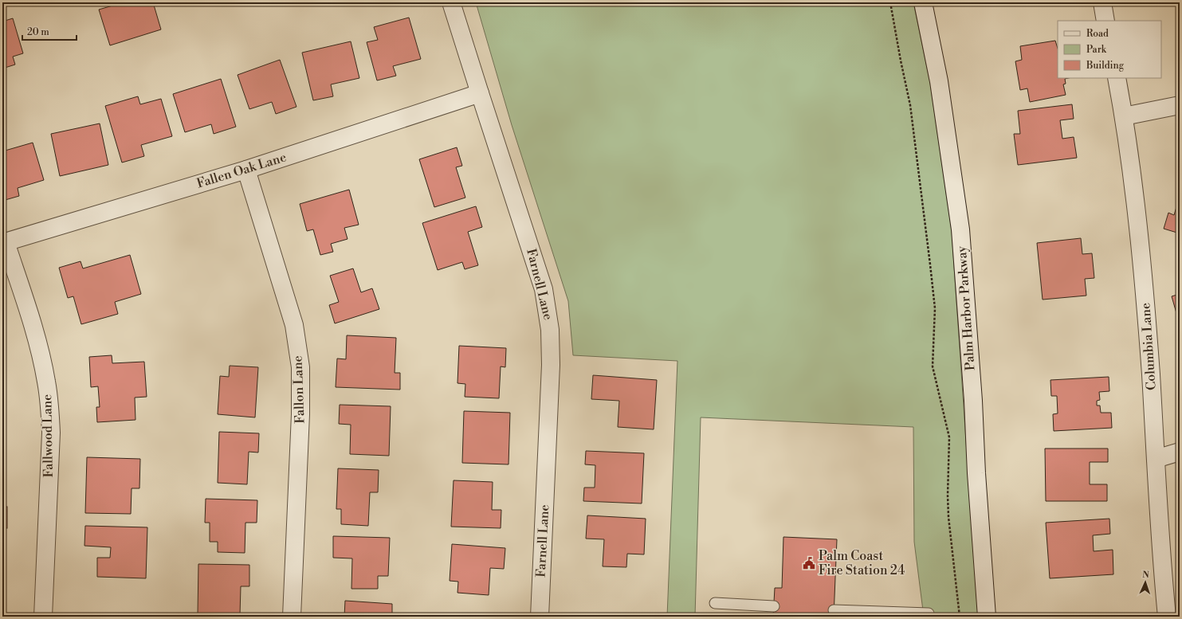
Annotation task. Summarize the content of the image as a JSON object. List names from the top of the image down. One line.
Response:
{"streets":{"street":["Fallen Oak Lane","Farnell Lane","Palm Harbor Parkway","Columbia Lane","Fallon Lane","Fallwood Lane"]},"crossings":[["Fallen Oak Lane","Farnell Lane"],["Fallen Oak Lane","Fallon Lane"],["Fallen Oak Lane","Fallwood Lane"]],"places":{"public building":["Palm Coast Fire Station 24"]},"legend":["Road","Park","Building"],"scale_bar":"20 m","north":"top"}
